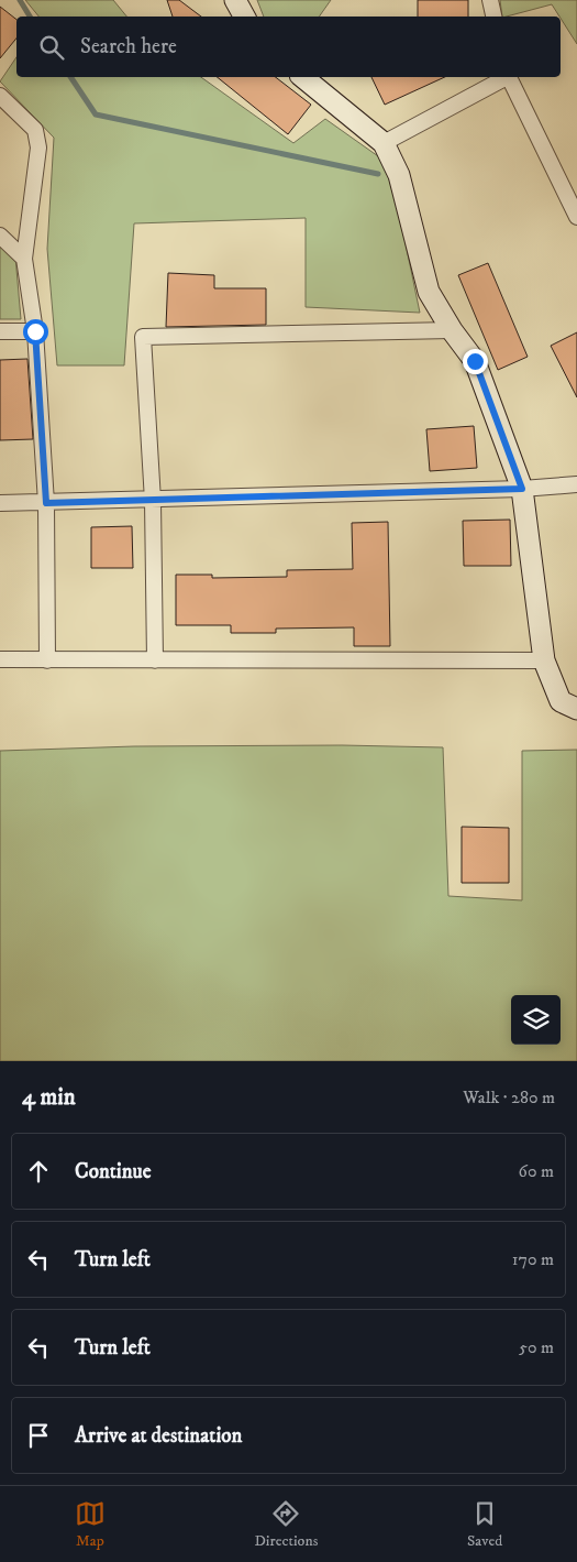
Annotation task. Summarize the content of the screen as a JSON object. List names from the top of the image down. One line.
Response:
{"page":{"search":"Search here","heading":["4 min","Walk · 280 m"],"list":[["Continue","60 m"],["Turn left","170 m"],["Turn left","50 m"],"Arrive at destination"],"nav":["Map","Directions","Saved"]}}
